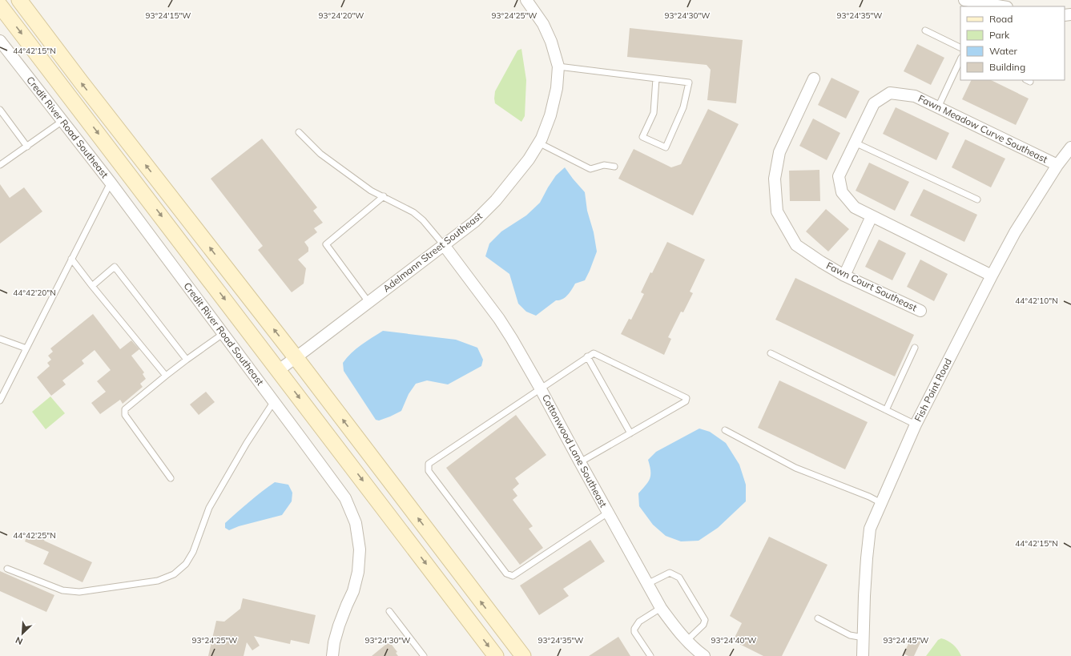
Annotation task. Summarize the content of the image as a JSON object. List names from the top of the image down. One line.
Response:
{"streets":{"street":["Credit River Road Southeast","Fawn Meadow Curve Southeast","Adelmann Street Southeast","Fawn Court Southeast","Fish Point Road","Cottonwood Lane Southeast"]},"crossings":[["Fawn Meadow Curve Southeast","Fish Point Road"],["Adelmann Street Southeast","Cottonwood Lane Southeast"]],"legend":["Road","Park","Water","Building"],"north":"bottom left","coordinates":["93°24'15\"W","93°24'20\"W","93°24'25\"W","93°24'30\"W","93°24'35\"W","44°42'15\"N","44°42'20\"N","44°42'10\"N","44°42'25\"N","93°24'40\"W","93°24'45\"W"]}
